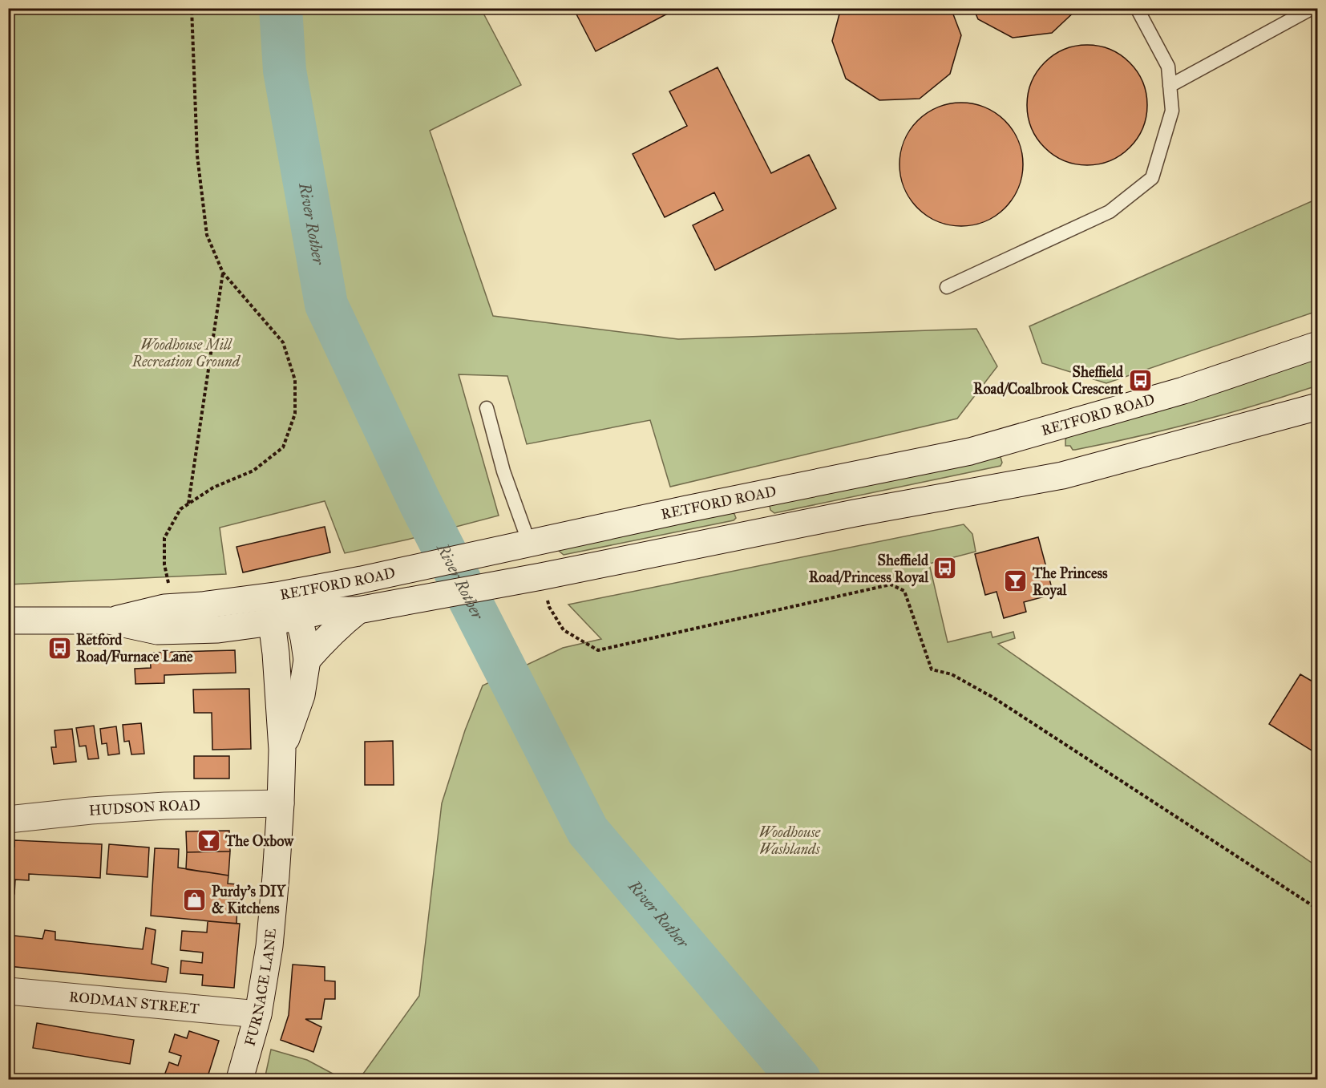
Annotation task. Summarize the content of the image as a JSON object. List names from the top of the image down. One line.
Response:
{"streets":{"main road":["RETFORD ROAD","HUDSON ROAD","FURNACE LANE","RODMAN STREET"]},"crossings":[["RETFORD ROAD","FURNACE LANE"],["HUDSON ROAD","FURNACE LANE"],["FURNACE LANE","RODMAN STREET"]],"water":["River Rother"],"parks":["Woodhouse Mill Recreation Ground","Woodhouse Washlands"],"places":{"bus stop":["Sheffield Road/Coalbrook Crescent","Sheffield Road/Princess Royal","Retford Road/Furnace Lane"],"bar":["The Princess Royal","The Oxbow"],"shop":["Purdy's DIY & Kitchens"]}}
